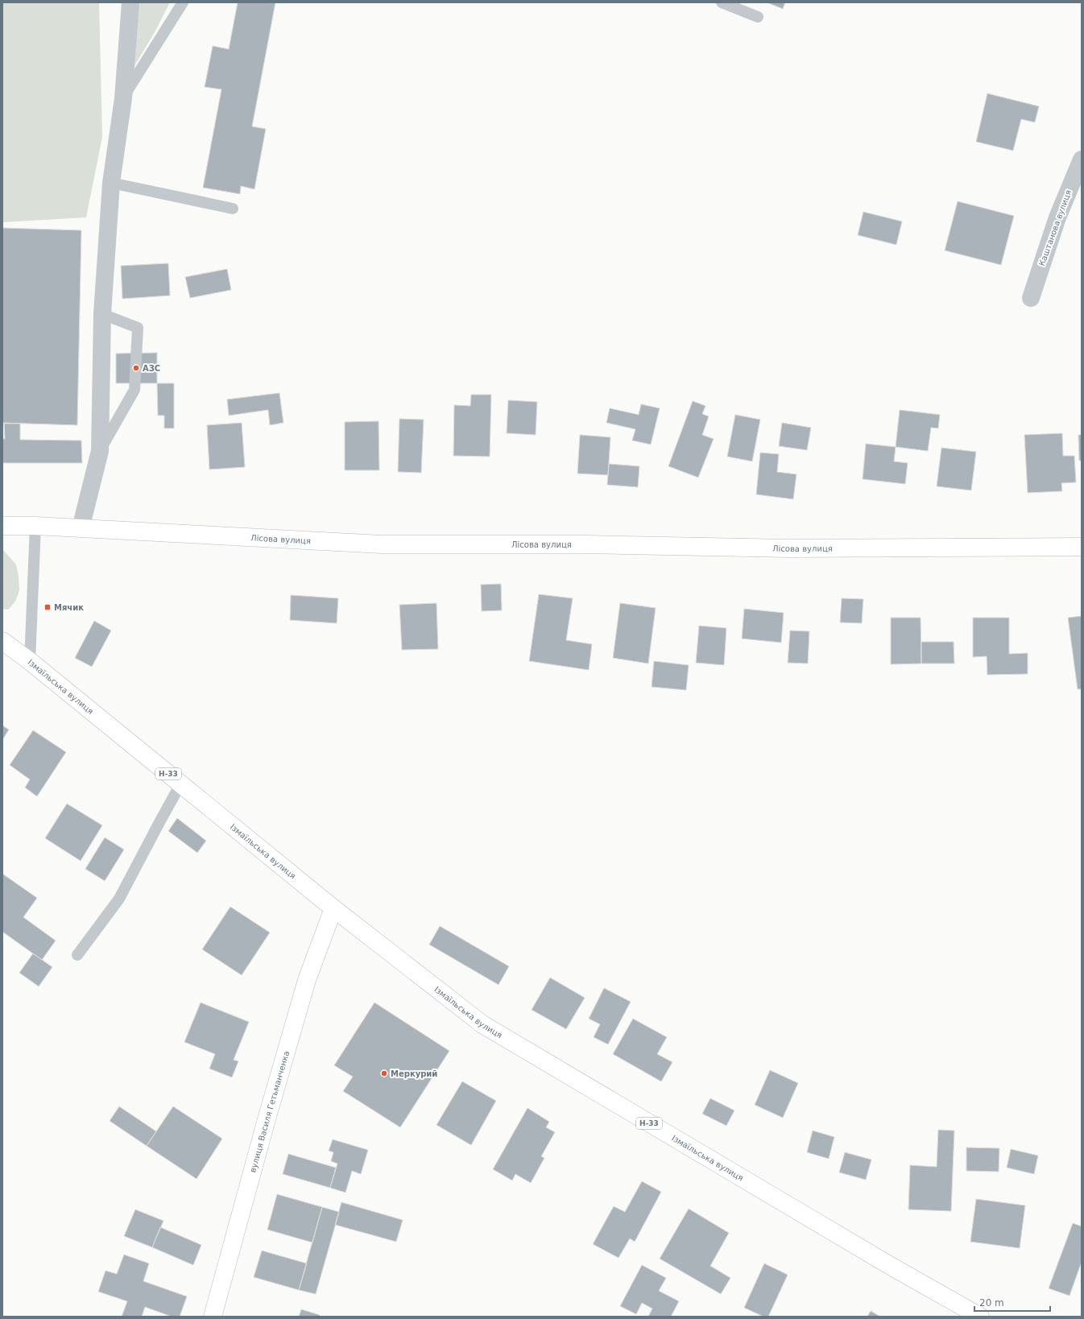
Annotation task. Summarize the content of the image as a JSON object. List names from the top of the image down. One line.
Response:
{"streets":{"main road":["Лісова вулиця","Ізмаїльська вулиця","Н-33","вулиця Василя Гетьманченка"],"street":["Каштанова вулиця"]},"crossings":[["Ізмаїльська вулиця","вулиця Василя Гетьманченка"]],"places":{"other":["АЗС","Меркурий"],"transit":["Мячик"]},"scale_bar":"20 m"}
